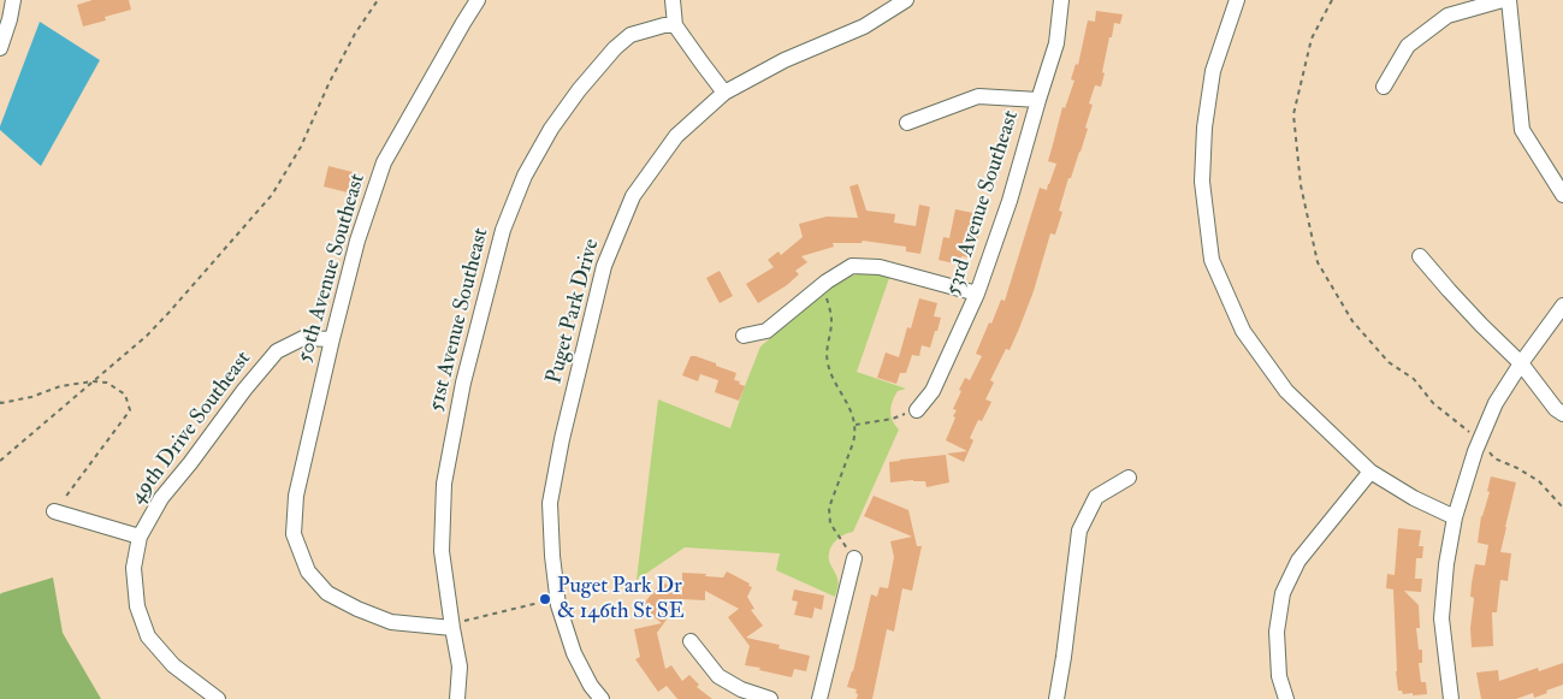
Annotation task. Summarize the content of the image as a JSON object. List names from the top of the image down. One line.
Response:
{"streets":{"street":["53rd Avenue Southeast","50th Avenue Southeast","Puget Park Drive","51st Avenue Southeast","49th Drive Southeast"]},"crossings":[["50th Avenue Southeast","51st Avenue Southeast"],["50th Avenue Southeast","49th Drive Southeast"]],"places":["Puget Park Dr & 146th St SE"]}
